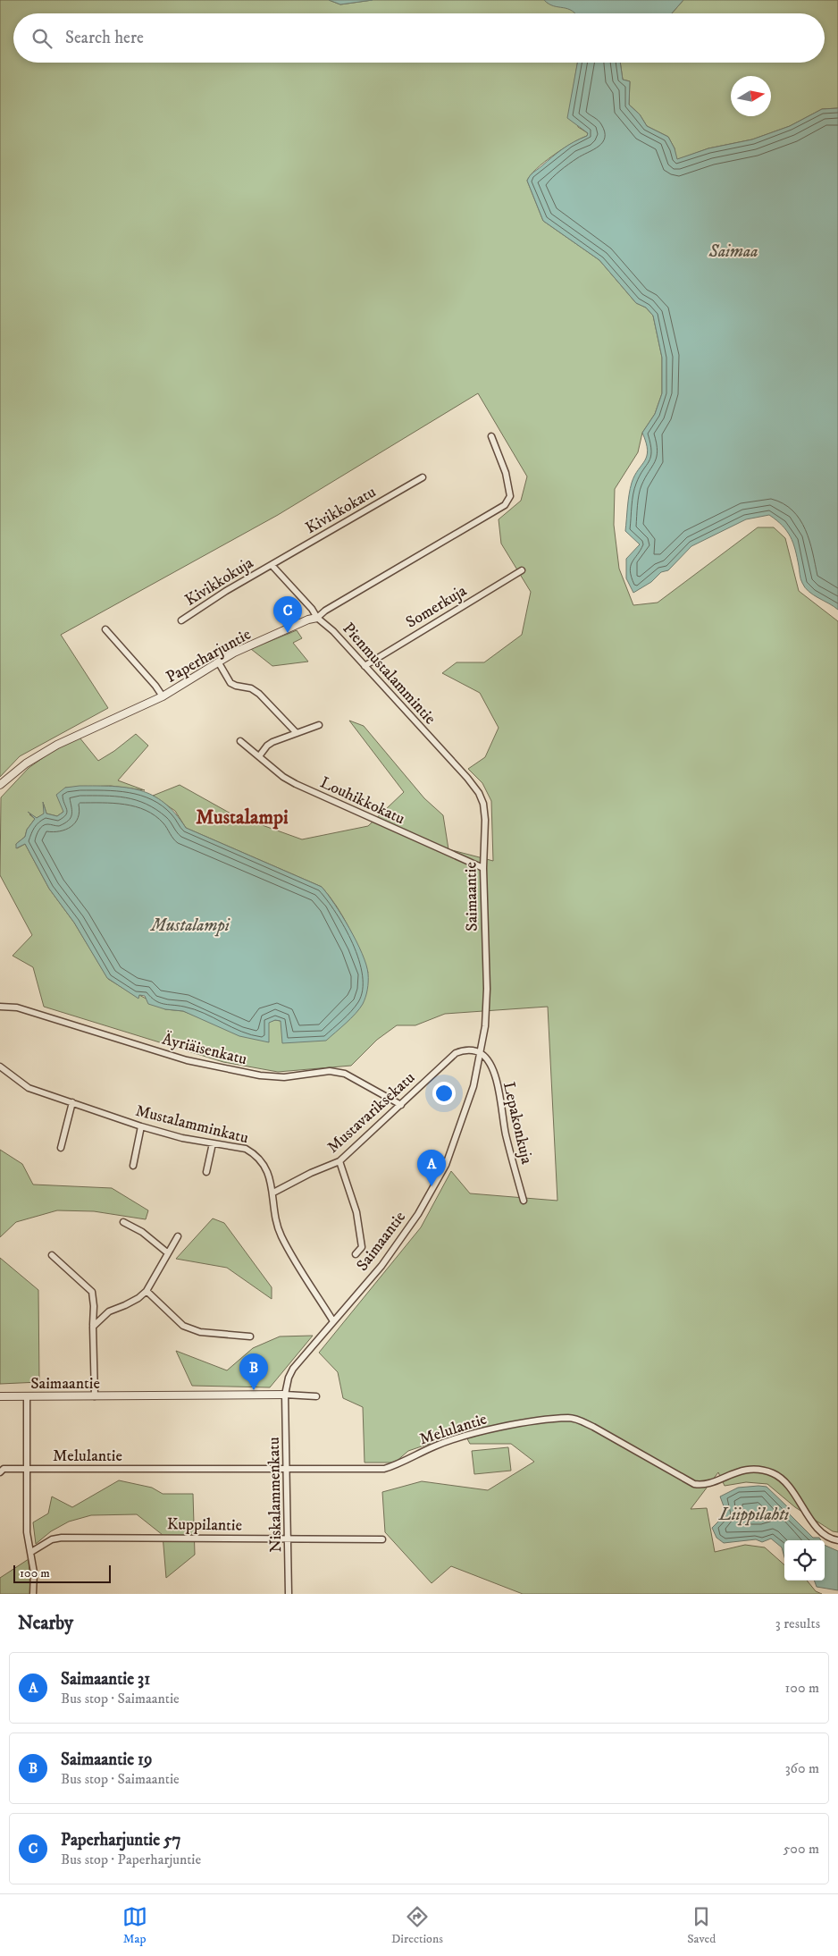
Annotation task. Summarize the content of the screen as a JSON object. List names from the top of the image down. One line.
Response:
{"streets":{"street":["Kivikkokatu","Kivikkokuja","Somerkuja","Paperharjuntie","Pienmustalammintie","Louhikkokatu","Saimaantie","Äyriäisenkatu","Mustavariksekatu","Lepakonkuja","Mustalamminkatu","Melulantie","Niskalammenkatu","Kuppilantie"]},"crossings":[["Kivikkokatu","Kivikkokuja"],["Kivikkokatu","Pienmustalammintie"],["Kivikkokuja","Pienmustalammintie"],["Somerkuja","Pienmustalammintie"],["Paperharjuntie","Pienmustalammintie"],["Pienmustalammintie","Saimaantie"],["Louhikkokatu","Saimaantie"],["Saimaantie","Mustavariksekatu"],["Saimaantie","Lepakonkuja"],["Saimaantie","Mustalamminkatu"],["Saimaantie","Niskalammenkatu"],["Äyriäisenkatu","Mustavariksekatu"],["Mustavariksekatu","Lepakonkuja"],["Mustavariksekatu","Mustalamminkatu"],["Melulantie","Niskalammenkatu"],["Niskalammenkatu","Kuppilantie"]],"districts":["Mustalampi"],"water":["Saimaa","Mustalampi","Liippilahti"],"scale_bar":"100 m","north":"right","page":{"search":"Search here","pins":["C","A","B"],"scale":"100 m","heading":["Nearby","3 results"],"list":[{"mark":"A","name":"Saimaantie 31","note":"Bus stop · Saimaantie","value":"100 m"},{"mark":"B","name":"Saimaantie 19","note":"Bus stop · Saimaantie","value":"360 m"},{"mark":"C","name":"Paperharjuntie 57","note":"Bus stop · Paperharjuntie","value":"500 m"}],"nav":["Map","Directions","Saved"]}}
